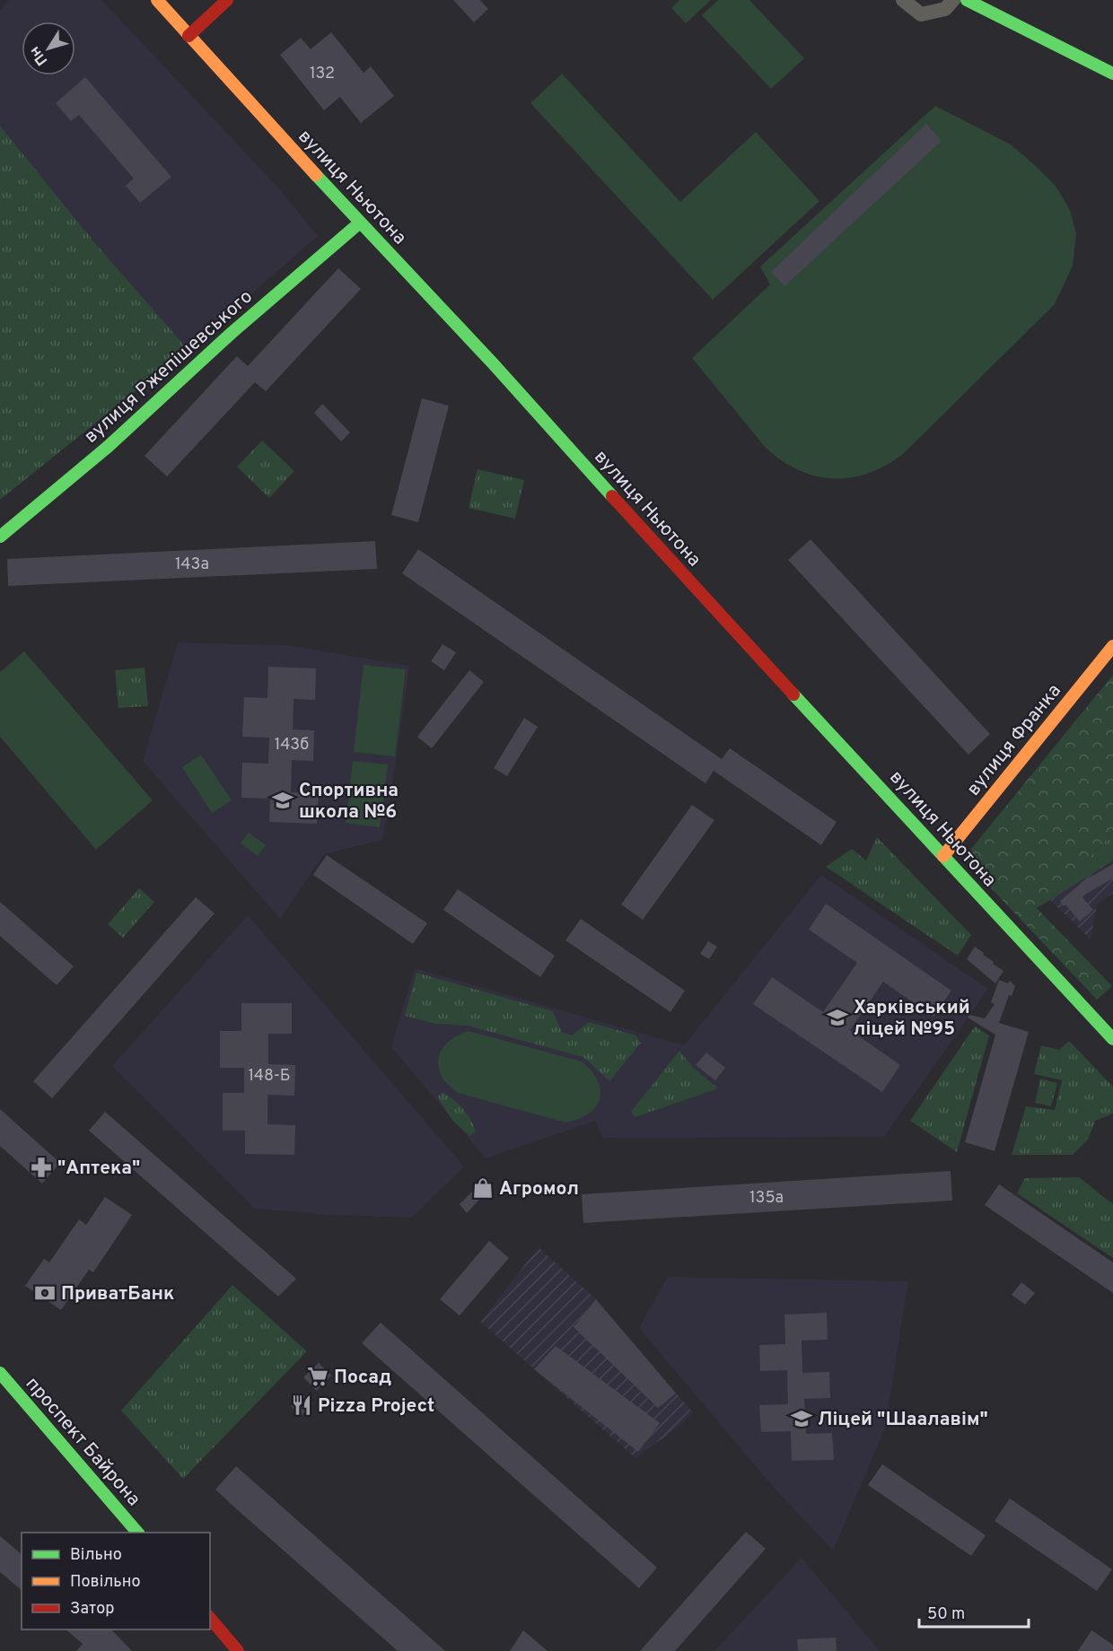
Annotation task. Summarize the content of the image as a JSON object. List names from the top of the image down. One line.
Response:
{"streets":{"street":["вулиця Ньютона","вулиця Ржепішевського","вулиця Франка","проспект Байрона"]},"crossings":[["вулиця Ньютона","вулиця Ржепішевського"],["вулиця Ньютона","вулиця Франка"]],"places":{"school or university":["Спортивна школа №6","Харківський ліцей №95","Ліцей \"Шаалавім\""],"pharmacy":["\"Аптека\""],"shop":["Агромол"],"bank":["ПриватБанк"],"supermarket":["Посад"],"restaurant":["Pizza Project"]},"house_numbers":["132","143а","143б","148-Б","135а"],"legend":["Вільно","Повільно","Затор"],"scale_bar":"50 m","north":"bottom left"}
